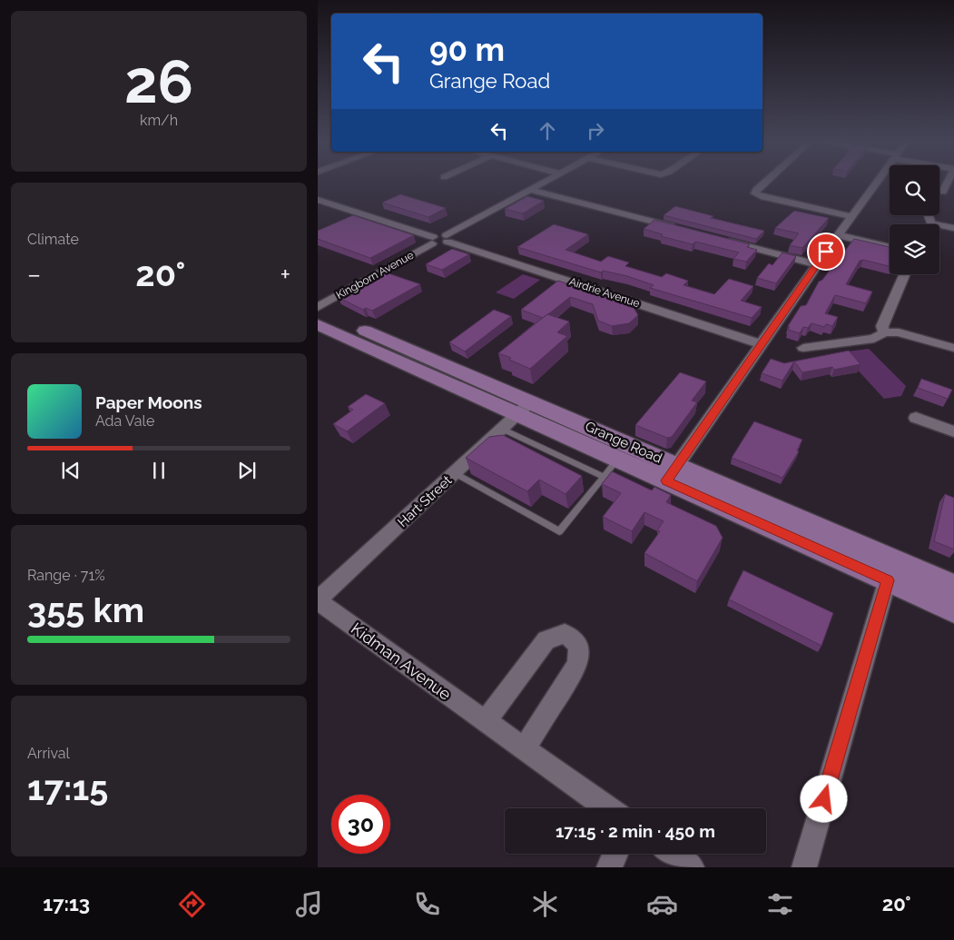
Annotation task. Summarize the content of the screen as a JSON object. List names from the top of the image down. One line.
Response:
{"streets":{"main road":["Grange Road"],"street":["Kingborn Avenue","Airdrie Avenue","Hart Street","Kidman Avenue"]},"crossings":[["Kingborn Avenue","Grange Road"],["Grange Road","Hart Street"],["Hart Street","Kidman Avenue"]],"page":{"tile":[["26","km/h"],"Climate",["Range · 71%","355 km"],["Arrival","17:15"]],"turn":["90 m","Grange Road"],"heat":["−","20°","+"],"song":["Paper Moons","Ada Vale"],"limit":"30","trip":"17:15 · 2 min · 450 m","tabs":["17:13","20°"]}}
